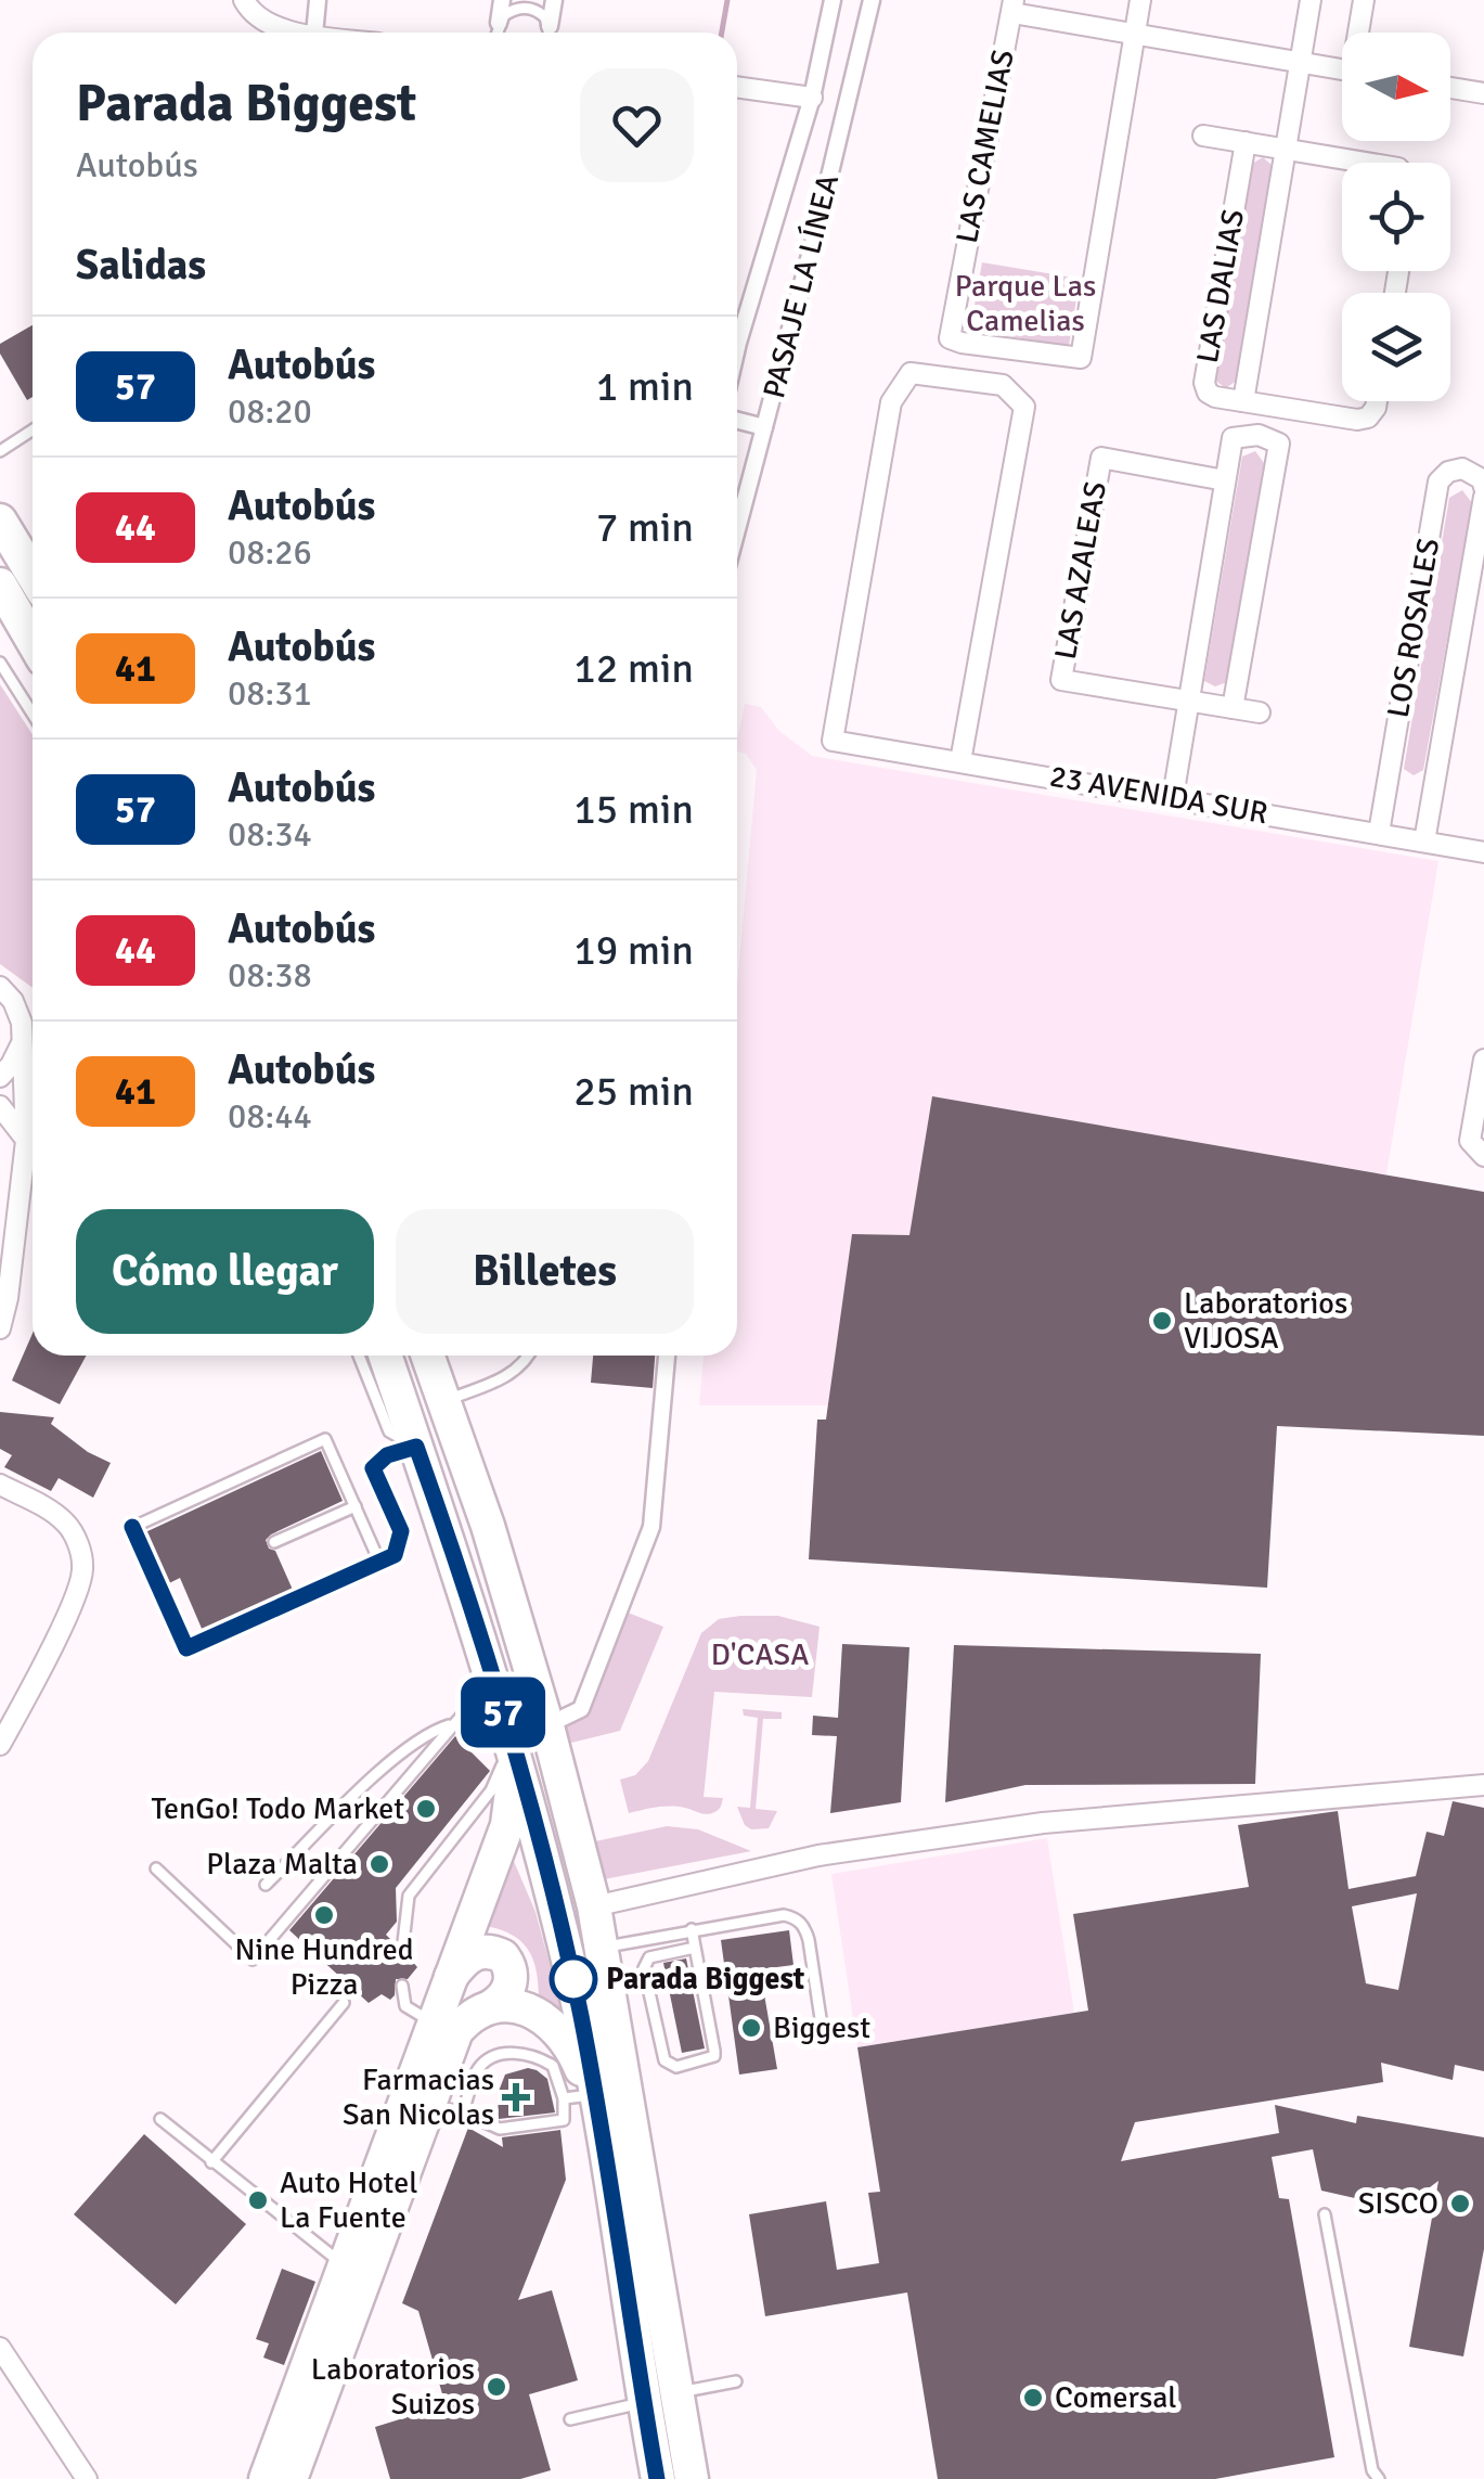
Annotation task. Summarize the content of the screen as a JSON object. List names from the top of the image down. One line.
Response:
{"streets":{"street":["LAS CAMELIAS","PASAJE LA LÍNEA","LAS DALIAS","LAS AZALEAS","LOS ROSALES","23 AVENIDA SUR"]},"crossings":[["LOS ROSALES","23 AVENIDA SUR"]],"parks":["Parque Las Camelias","D'CASA"],"places":{"other":["Laboratorios VIJOSA","TenGo! Todo Market","Plaza Malta","Nine Hundred Pizza","Parada Biggest","Biggest","Auto Hotel La Fuente","SISCO","Laboratorios Suizos","Comersal"],"health":["Farmacias San Nicolas"]},"lines":["bus line 57"],"north":"right","page":{"on_map":"57","heading":[["Parada Biggest","Autobús"],"Salidas"],"list":[{"mark":"57","name":"Autobús","note":"08:20","value":"1 min"},{"mark":"44","name":"Autobús","note":"08:26","value":"7 min"},{"mark":"41","name":"Autobús","note":"08:31","value":"12 min"},{"mark":"57","name":"Autobús","note":"08:34","value":"15 min"},{"mark":"44","name":"Autobús","note":"08:38","value":"19 min"},{"mark":"41","name":"Autobús","note":"08:44","value":"25 min"}],"buttons":["Cómo llegar","Billetes"]}}
